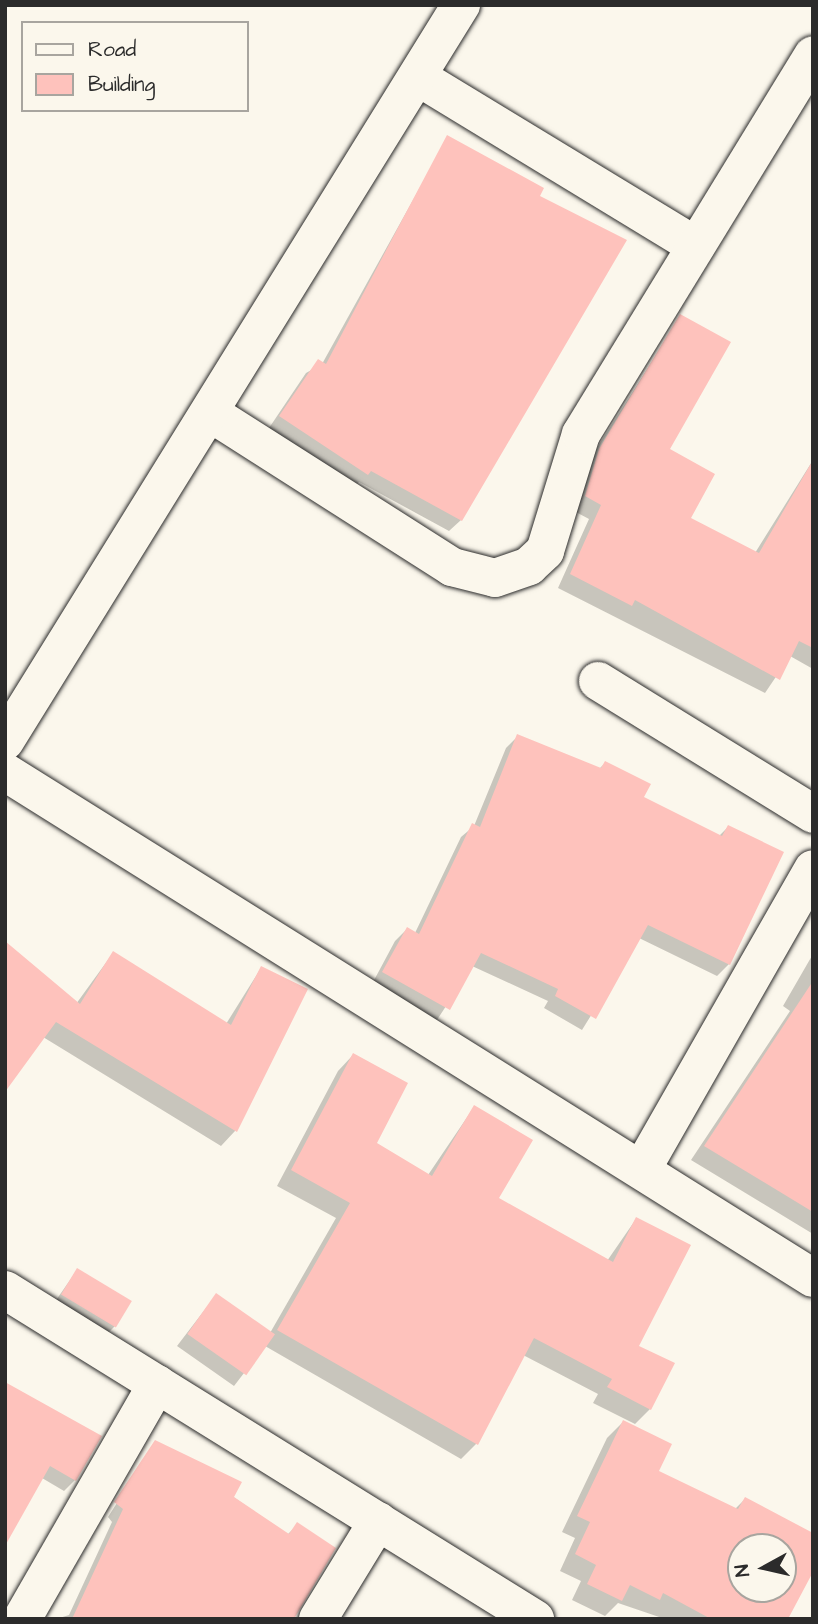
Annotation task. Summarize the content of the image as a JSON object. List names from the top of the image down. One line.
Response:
{"legend":["Road","Building"],"north":"left"}
